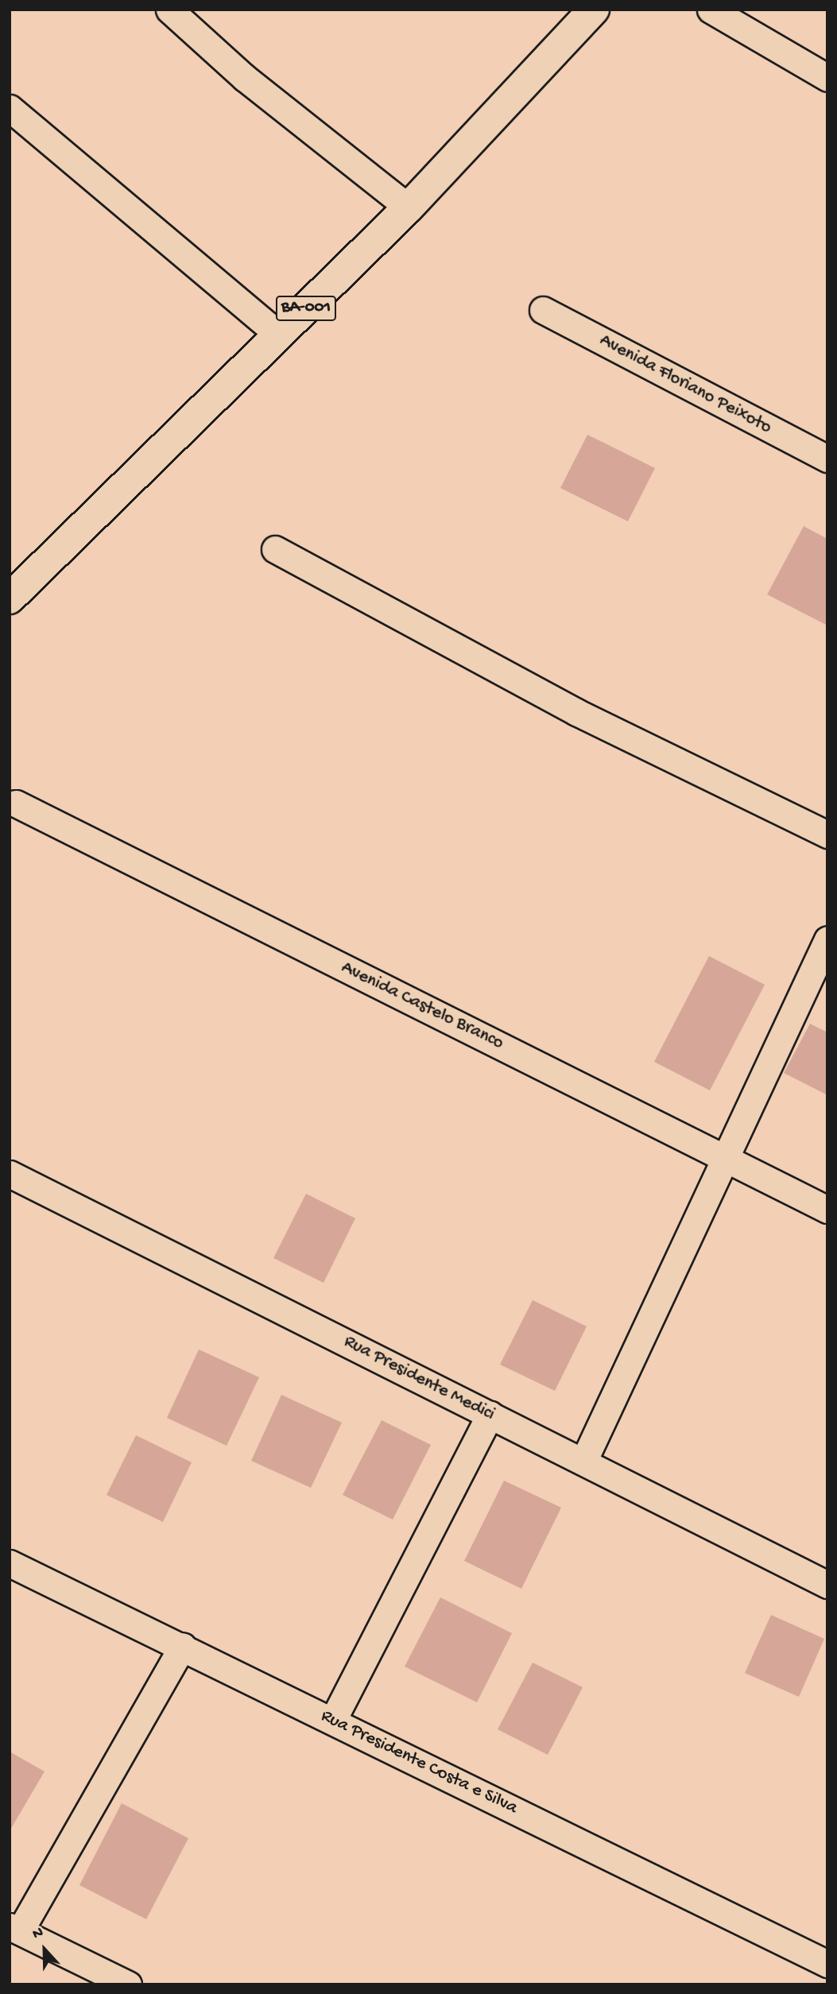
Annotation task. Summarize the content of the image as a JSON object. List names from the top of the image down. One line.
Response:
{"streets":{"main road":["BA-001"],"street":["Avenida Floriano Peixoto","Avenida Castelo Branco","Rua Presidente Medici","Rua Presidente Costa e Silva"]},"north":"top"}
